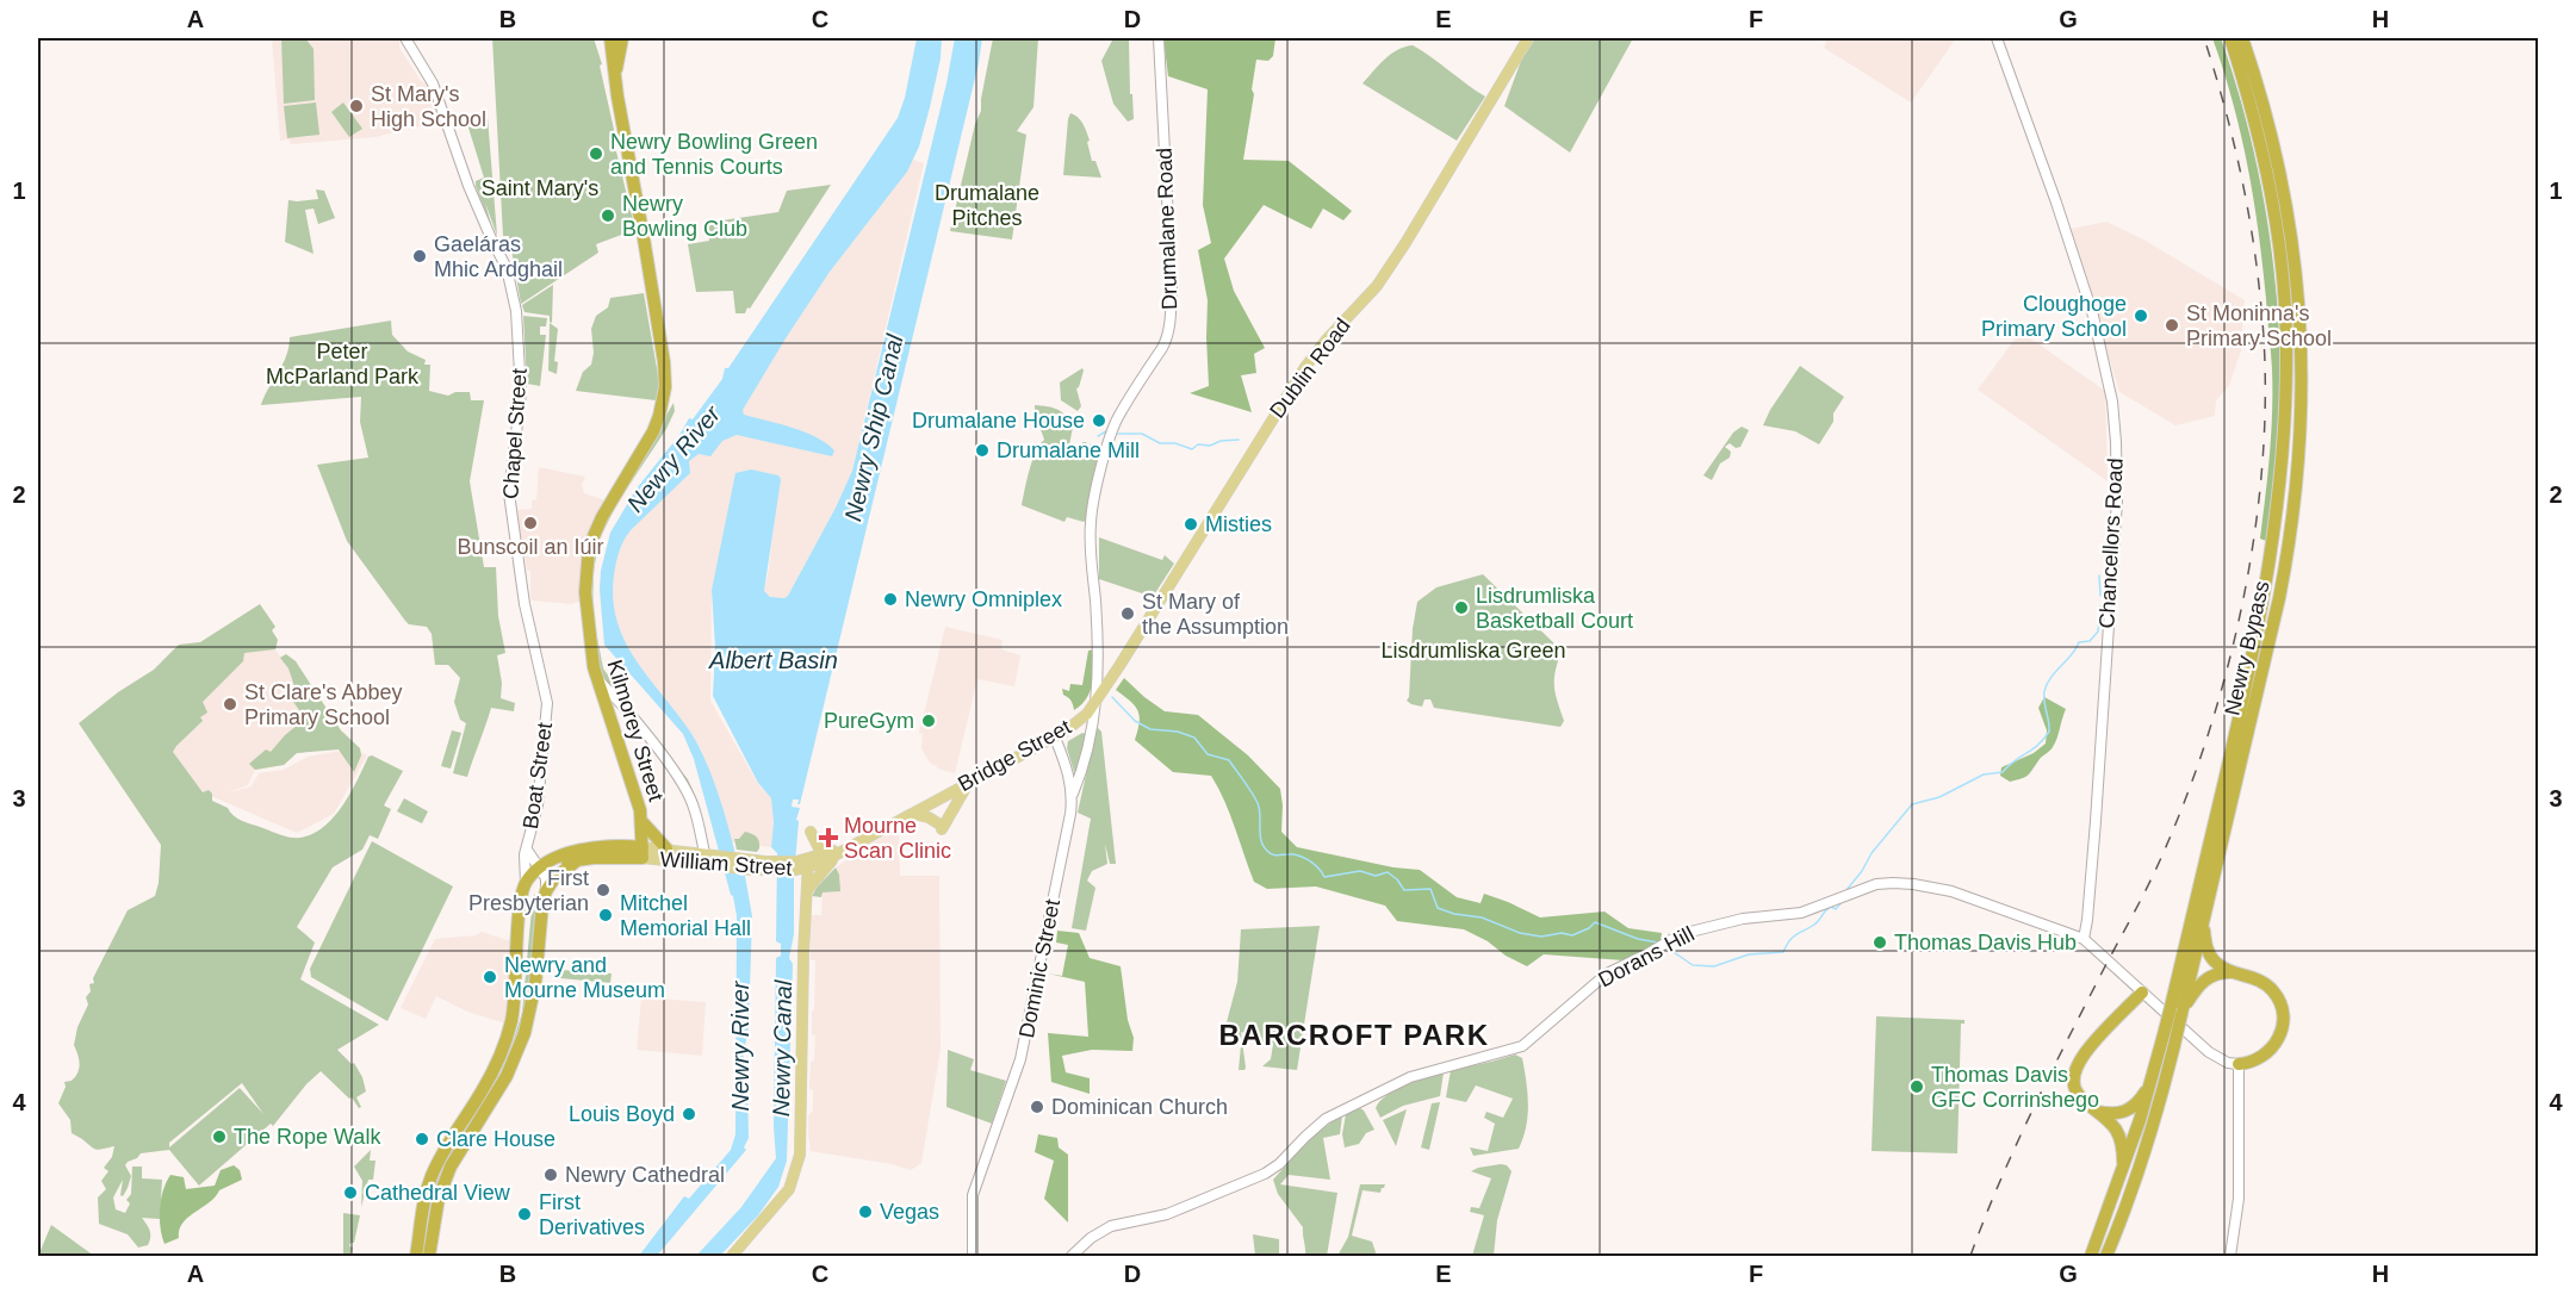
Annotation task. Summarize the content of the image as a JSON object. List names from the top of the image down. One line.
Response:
{"streets":{"highway":["Newry Bypass","Kilmorey Street"],"main road":["Dublin Road","Bridge Street","William Street"],"street":["Drumalane Road","Chapel Street","Chancellors Road","Boat Street","Dorans Hill","Dominic Street"]},"crossings":[["Drumalane Road","Dublin Road"],["Drumalane Road","Bridge Street"],["Drumalane Road","Dominic Street"],["Dublin Road","Bridge Street"],["Chapel Street","Boat Street"],["Chancellors Road","Dorans Hill"],["Kilmorey Street","William Street"],["Bridge Street","William Street"],["Bridge Street","Dominic Street"]],"districts":["BARCROFT PARK"],"water":["Newry Ship Canal","Newry River","Albert Basin","Newry Canal"],"parks":["Saint Mary's","Drumalane Pitches","Peter McParland Park","Lisdrumliska Green"],"places":{"other":["St Mary's High School","Newry Bowling Green and Tennis Courts","Newry Bowling Club","Gaeláras Mhic Ardghail","Cloughoge Primary School","St Moninna's Primary School","Drumalane House","Drumalane Mill","Bunscoil an Iúir","Misties","Newry Omniplex","Lisdrumliska Basketball Court","St Mary of the Assumption","St Clare's Abbey Primary School","PureGym","First Presbyterian","Mitchel Memorial Hall","Thomas Davis Hub","Newry and Mourne Museum","Thomas Davis GFC Corrinshego","Dominican Church","Louis Boyd","The Rope Walk","Clare House","Newry Cathedral","Cathedral View","Vegas","First Derivatives"],"health":["Mourne Scan Clinic"]},"grid":{"columns":["A","B","C","D","E","F","G","H"],"rows":["1","2","3","4"]}}
